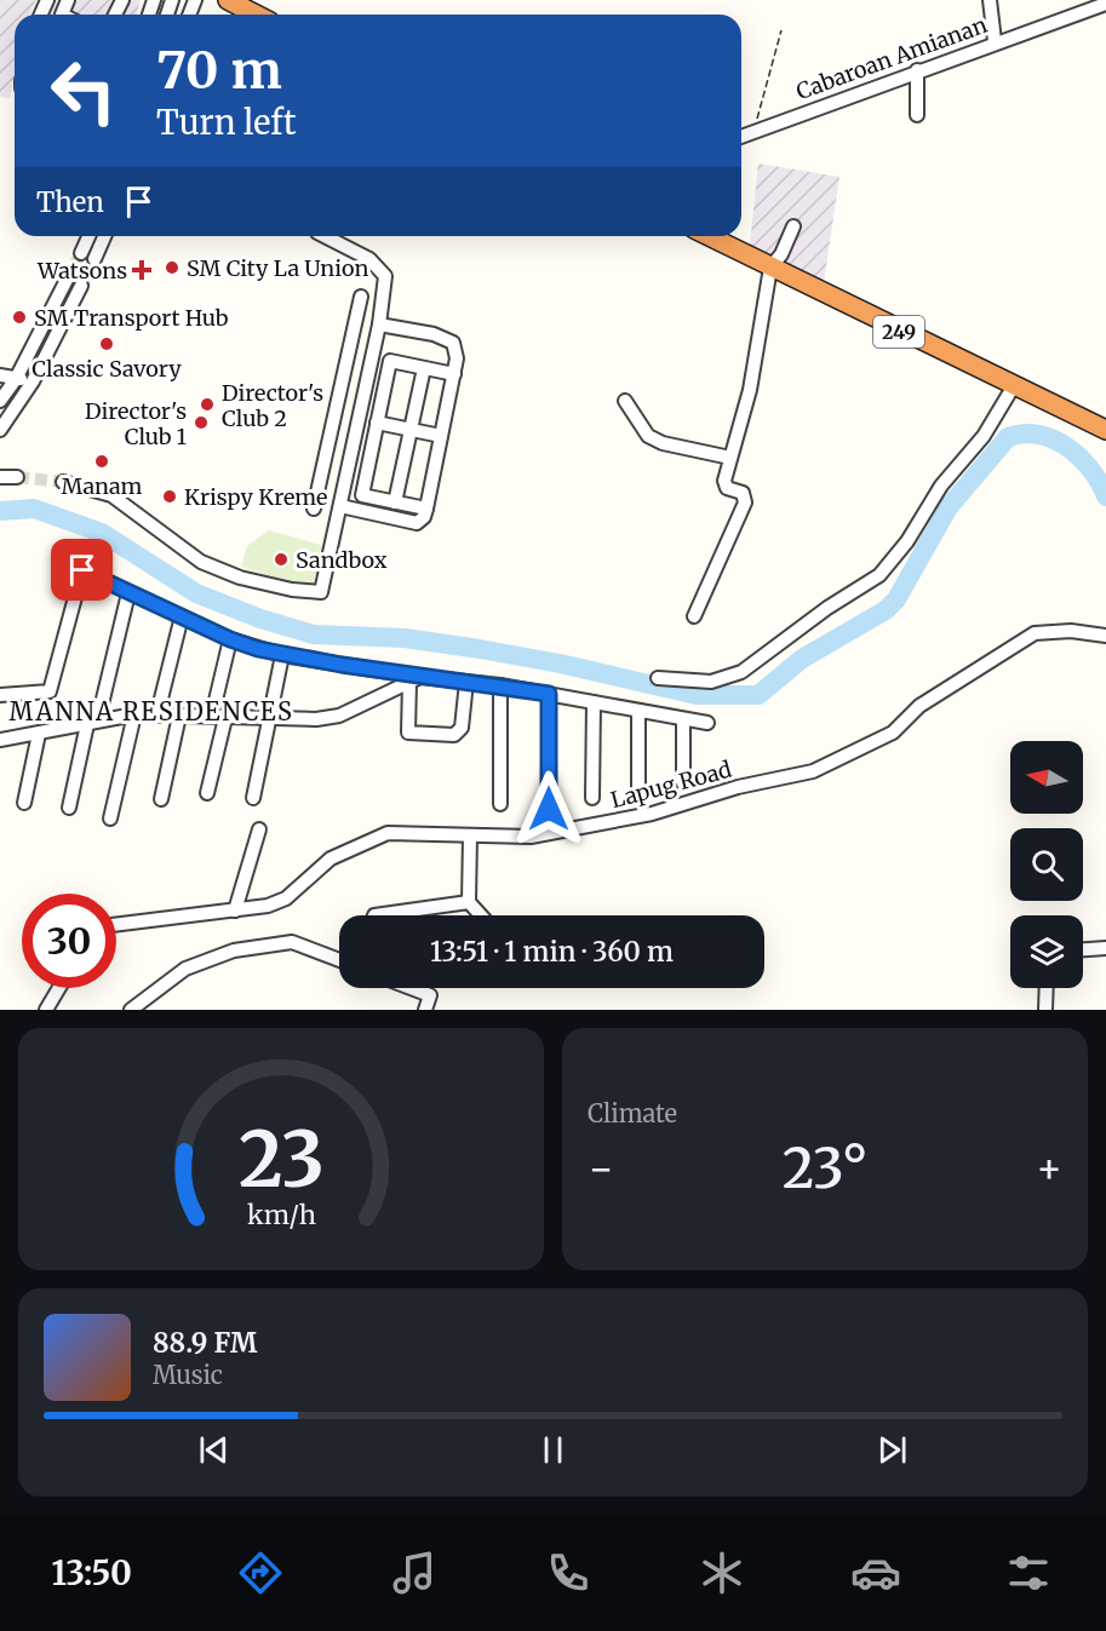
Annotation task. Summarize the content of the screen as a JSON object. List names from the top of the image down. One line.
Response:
{"streets":{"highway":["249"],"street":["Cabaroan Amianan","Lapug Road"]},"districts":["MANNA RESIDENCES"],"places":{"other":["SM City La Union","SM Transport Hub","Classic Savory","Director's Club 2","Director's Club 1","Manam","Krispy Kreme","Sandbox"],"health":["Watsons"]},"north":"left","page":{"turn":["70 m","Turn left"],"then":"Then","limit":"30","trip":"13:51 · 1 min · 360 m","tile":"Climate","heat":["−","23°","+"],"song":["88.9 FM","Music"],"tabs":"13:50","gauge":["23","km/h"]}}
